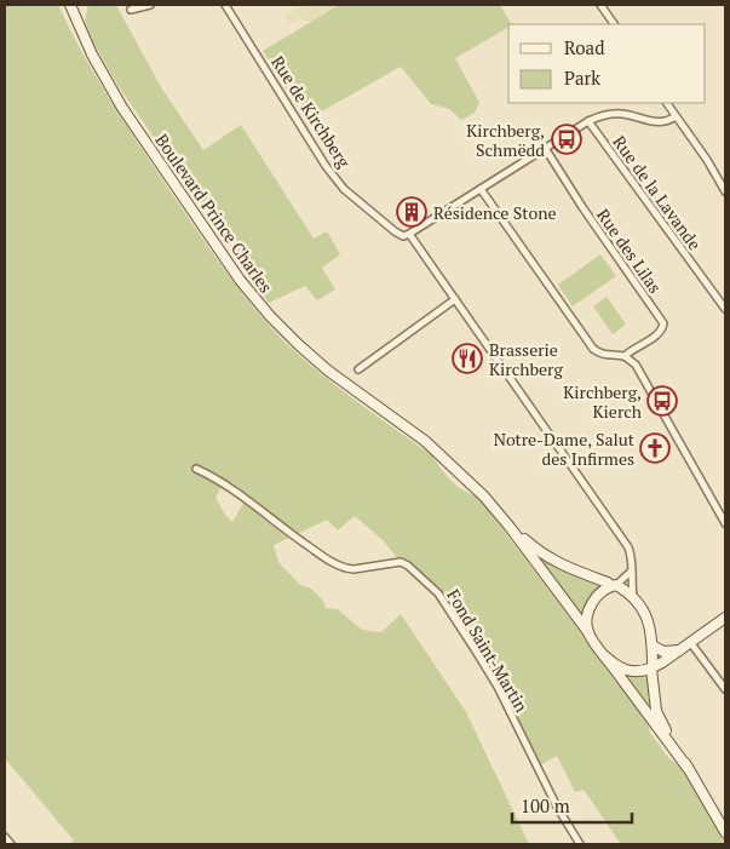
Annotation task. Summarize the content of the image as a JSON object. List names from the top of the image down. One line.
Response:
{"streets":{"main road":["Boulevard Prince Charles"],"street":["Rue de Kirchberg","Rue de la Lavande","Rue des Lilas","Fond Saint-Martin"]},"places":{"bus stop":["Kirchberg, Schmëdd","Kirchberg, Kierch"],"building":["Résidence Stone"],"restaurant":["Brasserie Kirchberg"],"church":["Notre-Dame, Salut des Infirmes"]},"legend":["Road","Park"],"scale_bar":"100 m"}
